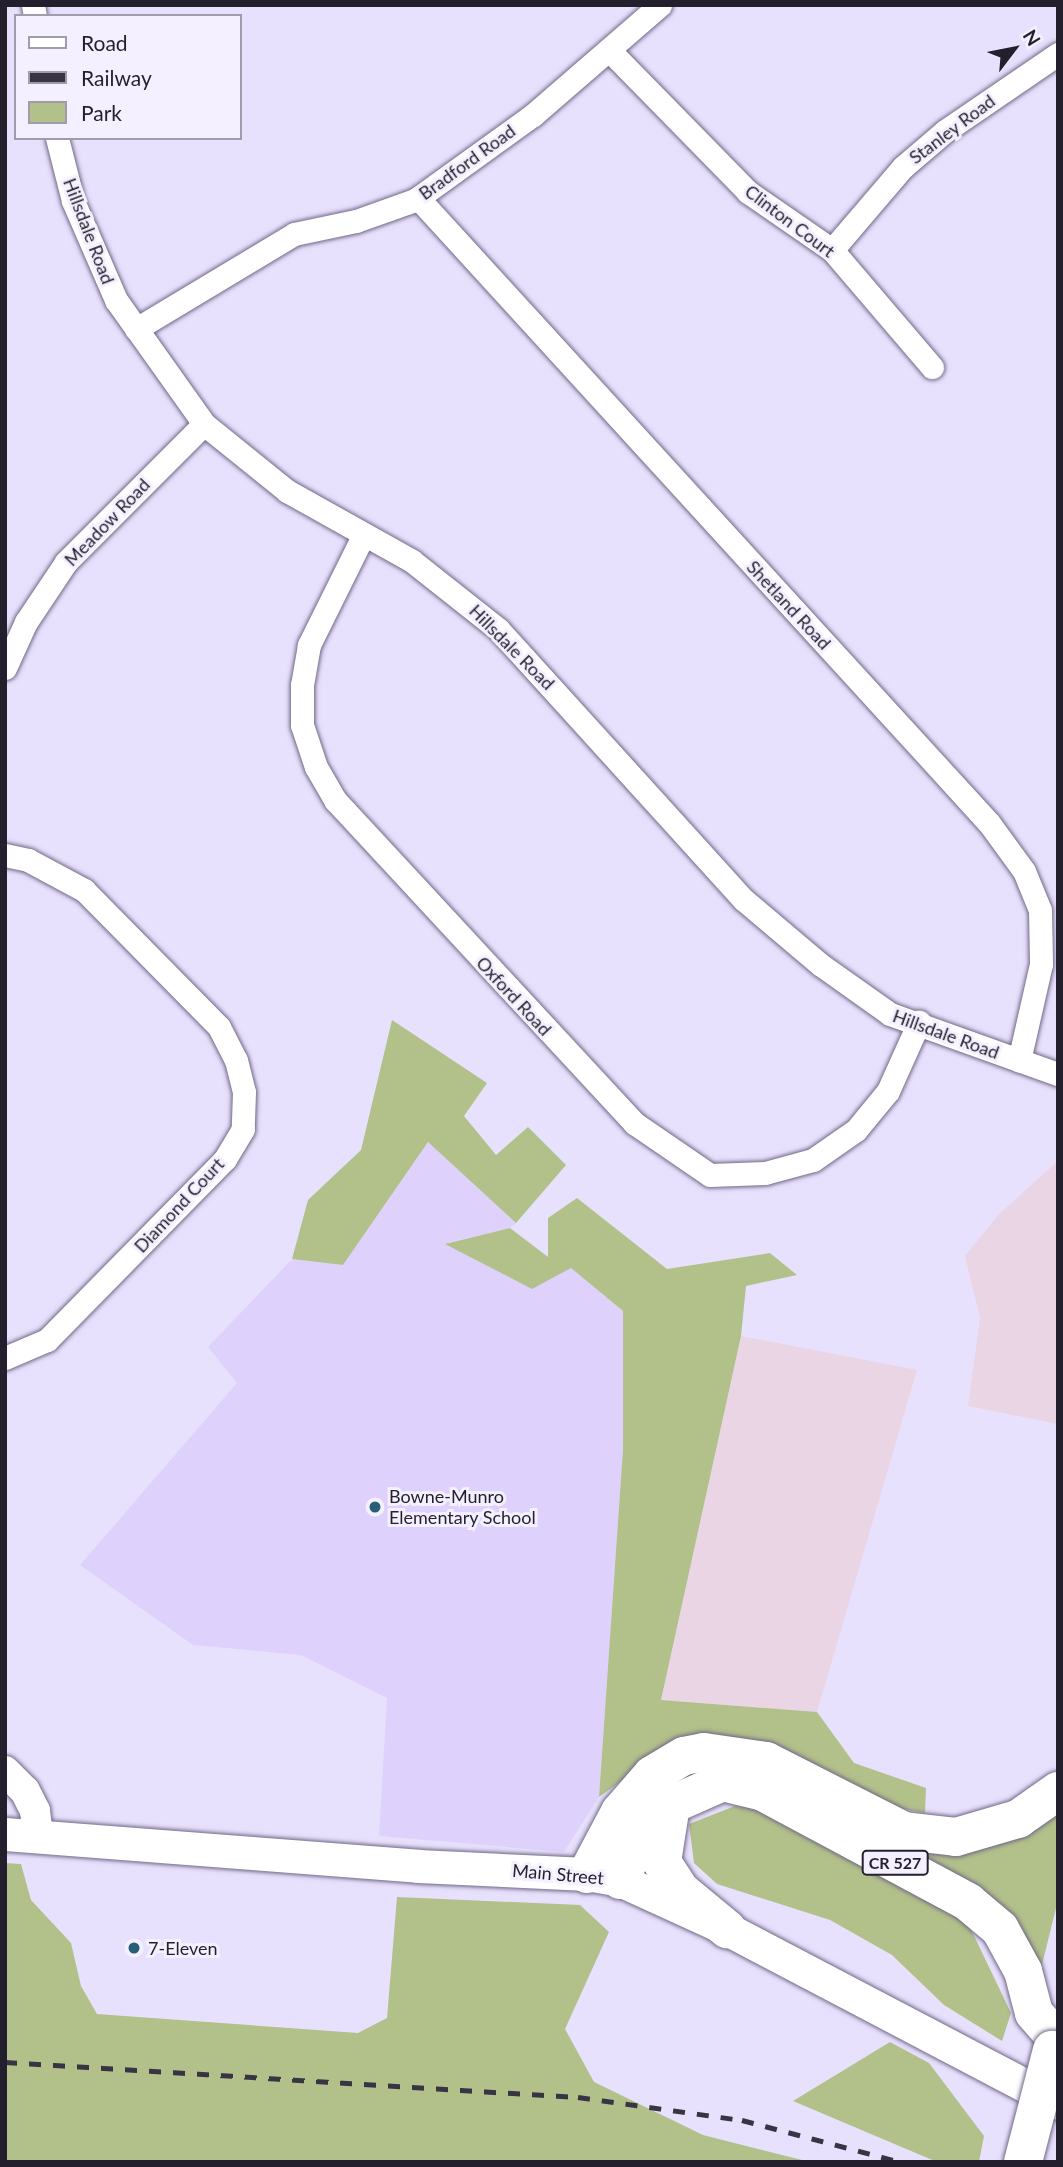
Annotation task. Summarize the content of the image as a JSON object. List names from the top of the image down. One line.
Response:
{"streets":{"highway":["CR 527"],"main road":["Main Street"],"street":["Stanley Road","Bradford Road","Clinton Court","Hillsdale Road","Meadow Road","Shetland Road","Oxford Road","Diamond Court"]},"crossings":[["Stanley Road","Clinton Court"],["Bradford Road","Clinton Court"],["Bradford Road","Hillsdale Road"],["Bradford Road","Shetland Road"],["Hillsdale Road","Meadow Road"],["Hillsdale Road","Shetland Road"],["Hillsdale Road","Oxford Road"]],"places":["Bowne-Munro Elementary School","7-Eleven"],"legend":["Road","Railway","Park"],"north":"top right"}
